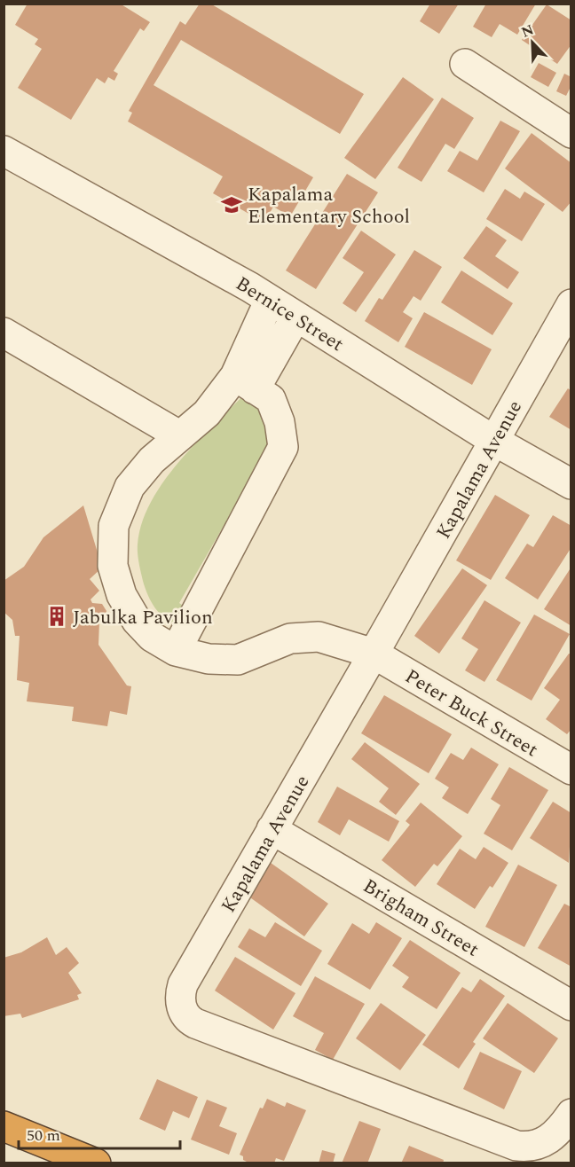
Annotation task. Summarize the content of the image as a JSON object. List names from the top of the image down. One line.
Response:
{"streets":{"street":["Bernice Street","Kapalama Avenue","Peter Buck Street","Brigham Street"]},"crossings":[["Bernice Street","Kapalama Avenue"],["Kapalama Avenue","Peter Buck Street"],["Kapalama Avenue","Brigham Street"]],"places":{"school or university":["Kapalama Elementary School"],"building":["Jabulka Pavilion"]},"scale_bar":"50 m","north":"top left"}
